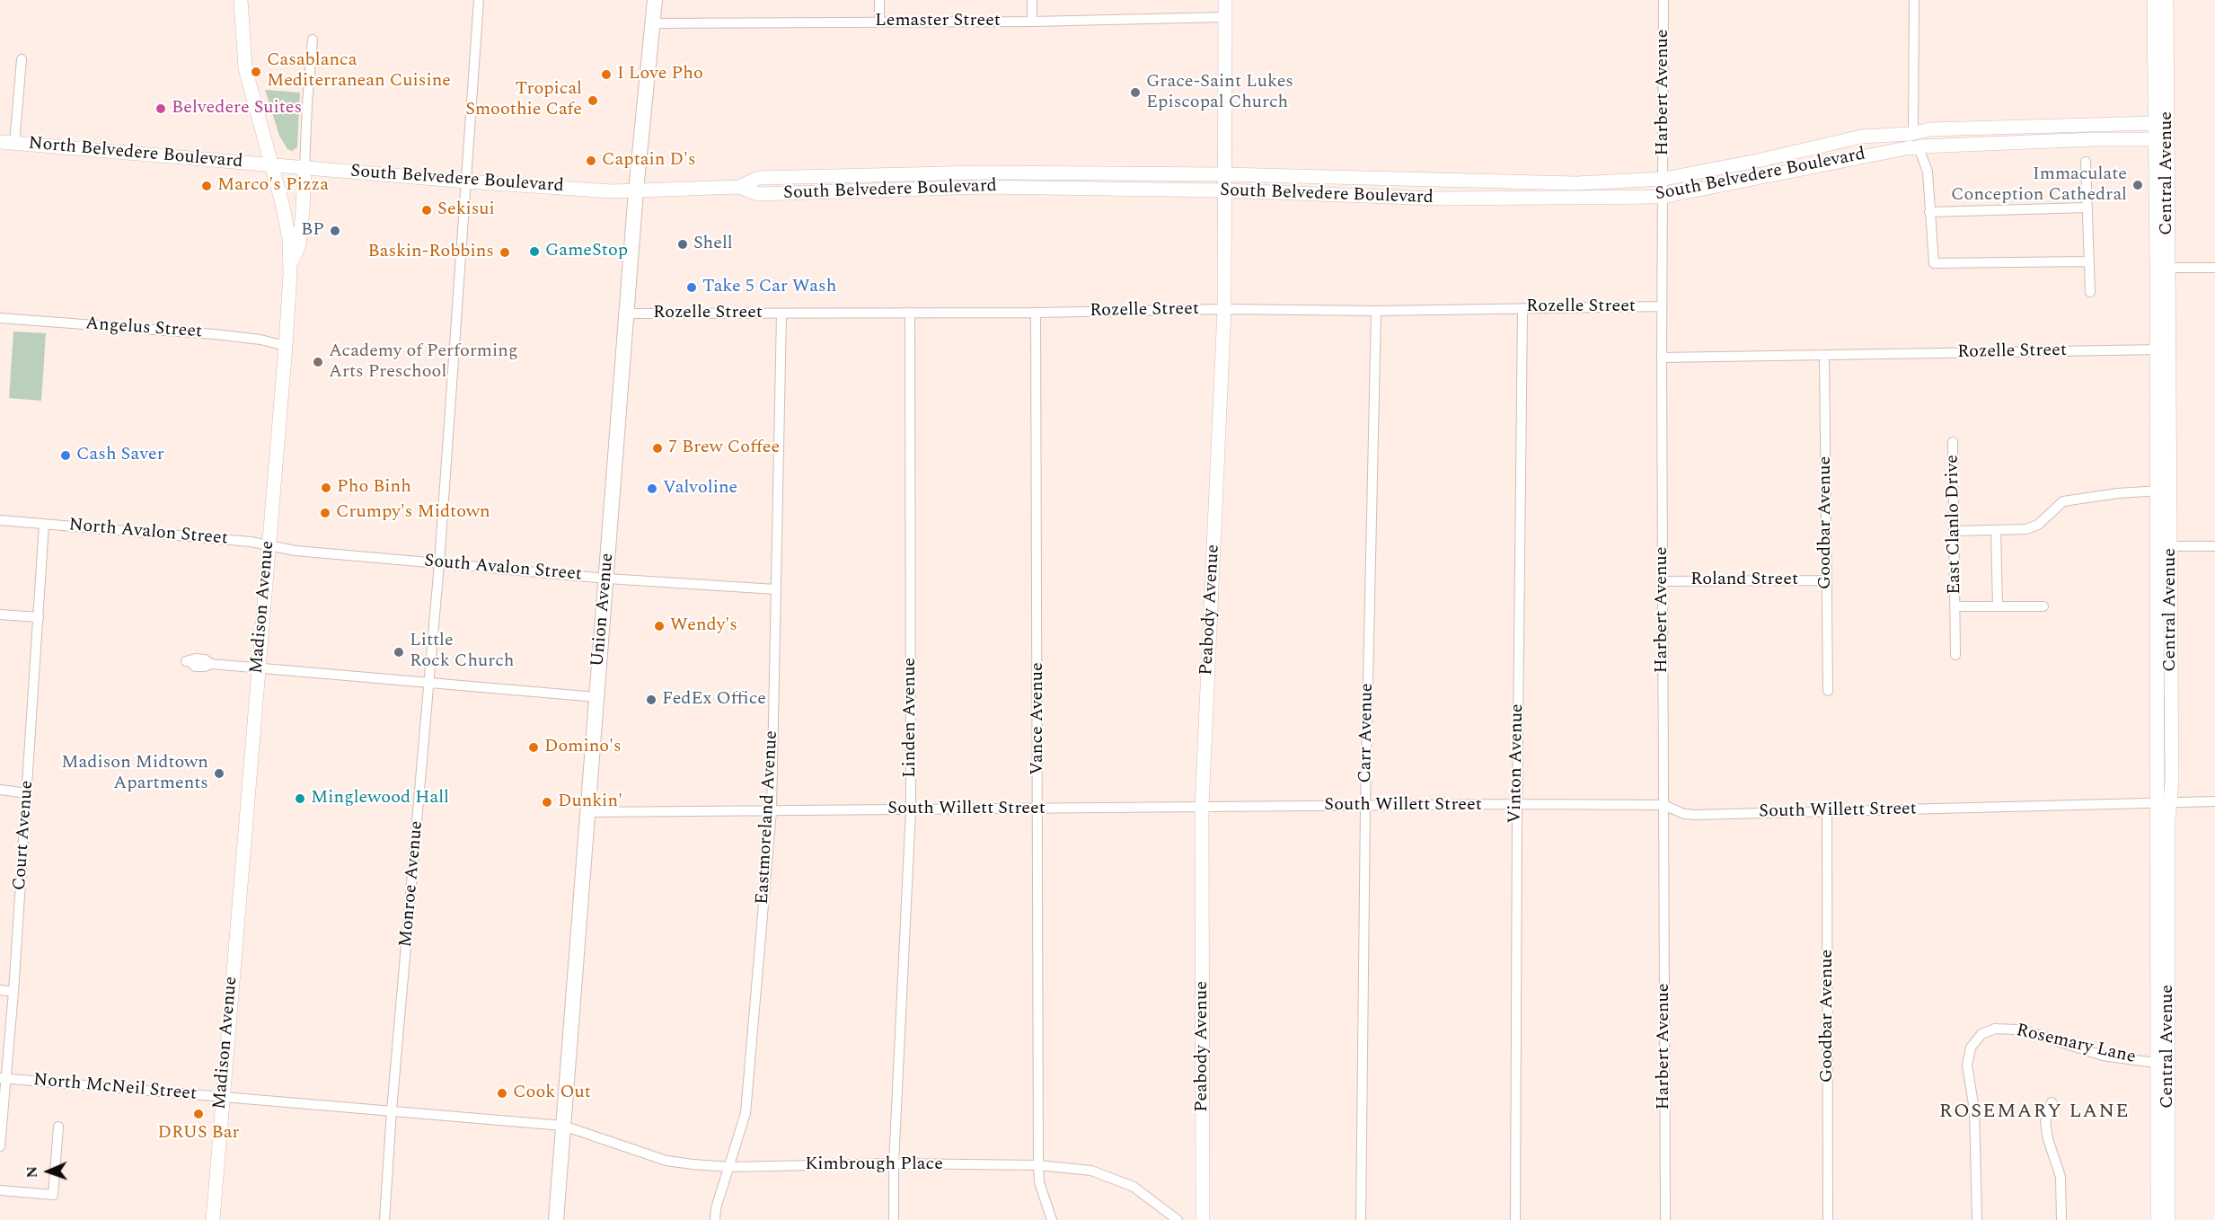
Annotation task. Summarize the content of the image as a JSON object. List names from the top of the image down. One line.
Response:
{"streets":{"main road":["Union Avenue"],"street":["Lemaster Street","Harbert Avenue","North Belvedere Boulevard","Central Avenue","South Belvedere Boulevard","Rozelle Street","Angelus Street","Goodbar Avenue","East Clanlo Drive","North Avalon Street","South Avalon Street","Roland Street","Madison Avenue","Peabody Avenue","Linden Avenue","Vance Avenue","Carr Avenue","Vinton Avenue","South Willett Street","Eastmoreland Avenue","Court Avenue","Monroe Avenue","Rosemary Lane","North McNeil Street","Kimbrough Place"]},"crossings":[["Lemaster Street","Union Avenue"],["Lemaster Street","Peabody Avenue"],["Harbert Avenue","South Belvedere Boulevard"],["Harbert Avenue","Rozelle Street"],["Harbert Avenue","Roland Street"],["Harbert Avenue","South Willett Street"],["North Belvedere Boulevard","South Belvedere Boulevard"],["North Belvedere Boulevard","Madison Avenue"],["Central Avenue","South Belvedere Boulevard"],["Central Avenue","Rozelle Street"],["Central Avenue","South Willett Street"],["Central Avenue","Rosemary Lane"],["South Belvedere Boulevard","Madison Avenue"],["South Belvedere Boulevard","Union Avenue"],["South Belvedere Boulevard","Peabody Avenue"],["South Belvedere Boulevard","Monroe Avenue"],["Rozelle Street","Goodbar Avenue"],["Rozelle Street","Union Avenue"],["Rozelle Street","Peabody Avenue"],["Rozelle Street","Linden Avenue"],["Rozelle Street","Vance Avenue"],["Rozelle Street","Carr Avenue"],["Rozelle Street","Vinton Avenue"],["Rozelle Street","Eastmoreland Avenue"],["Angelus Street","Madison Avenue"],["Goodbar Avenue","Roland Street"],["Goodbar Avenue","South Willett Street"],["North Avalon Street","South Avalon Street"],["North Avalon Street","Madison Avenue"],["North Avalon Street","Court Avenue"],["South Avalon Street","Union Avenue"],["South Avalon Street","Eastmoreland Avenue"],["South Avalon Street","Monroe Avenue"],["Madison Avenue","North McNeil Street"],["Union Avenue","South Willett Street"],["Union Avenue","North McNeil Street"],["Union Avenue","Kimbrough Place"],["Peabody Avenue","South Willett Street"],["Linden Avenue","South Willett Street"],["Linden Avenue","Kimbrough Place"],["Vance Avenue","South Willett Street"],["Vance Avenue","Kimbrough Place"],["Carr Avenue","South Willett Street"],["Vinton Avenue","South Willett Street"],["South Willett Street","Eastmoreland Avenue"],["Eastmoreland Avenue","Kimbrough Place"],["Court Avenue","North McNeil Street"],["Monroe Avenue","North McNeil Street"],["North McNeil Street","Kimbrough Place"]],"districts":["ROSEMARY LANE"],"places":["Casablanca Mediterranean Cuisine","I Love Pho","Grace-Saint Lukes Episcopal Church","Tropical Smoothie Cafe","Belvedere Suites","Captain D's","Immaculate Conception Cathedral","Marco's Pizza","Sekisui","BP","Shell","GameStop","Baskin-Robbins","Take 5 Car Wash","Academy of Performing Arts Preschool","7 Brew Coffee","Cash Saver","Pho Binh","Valvoline","Crumpy's Midtown","Wendy's","Little Rock Church","FedEx Office","Domino's","Madison Midtown Apartments","Minglewood Hall","Dunkin'","Cook Out","DRUS Bar"],"north":"left"}
